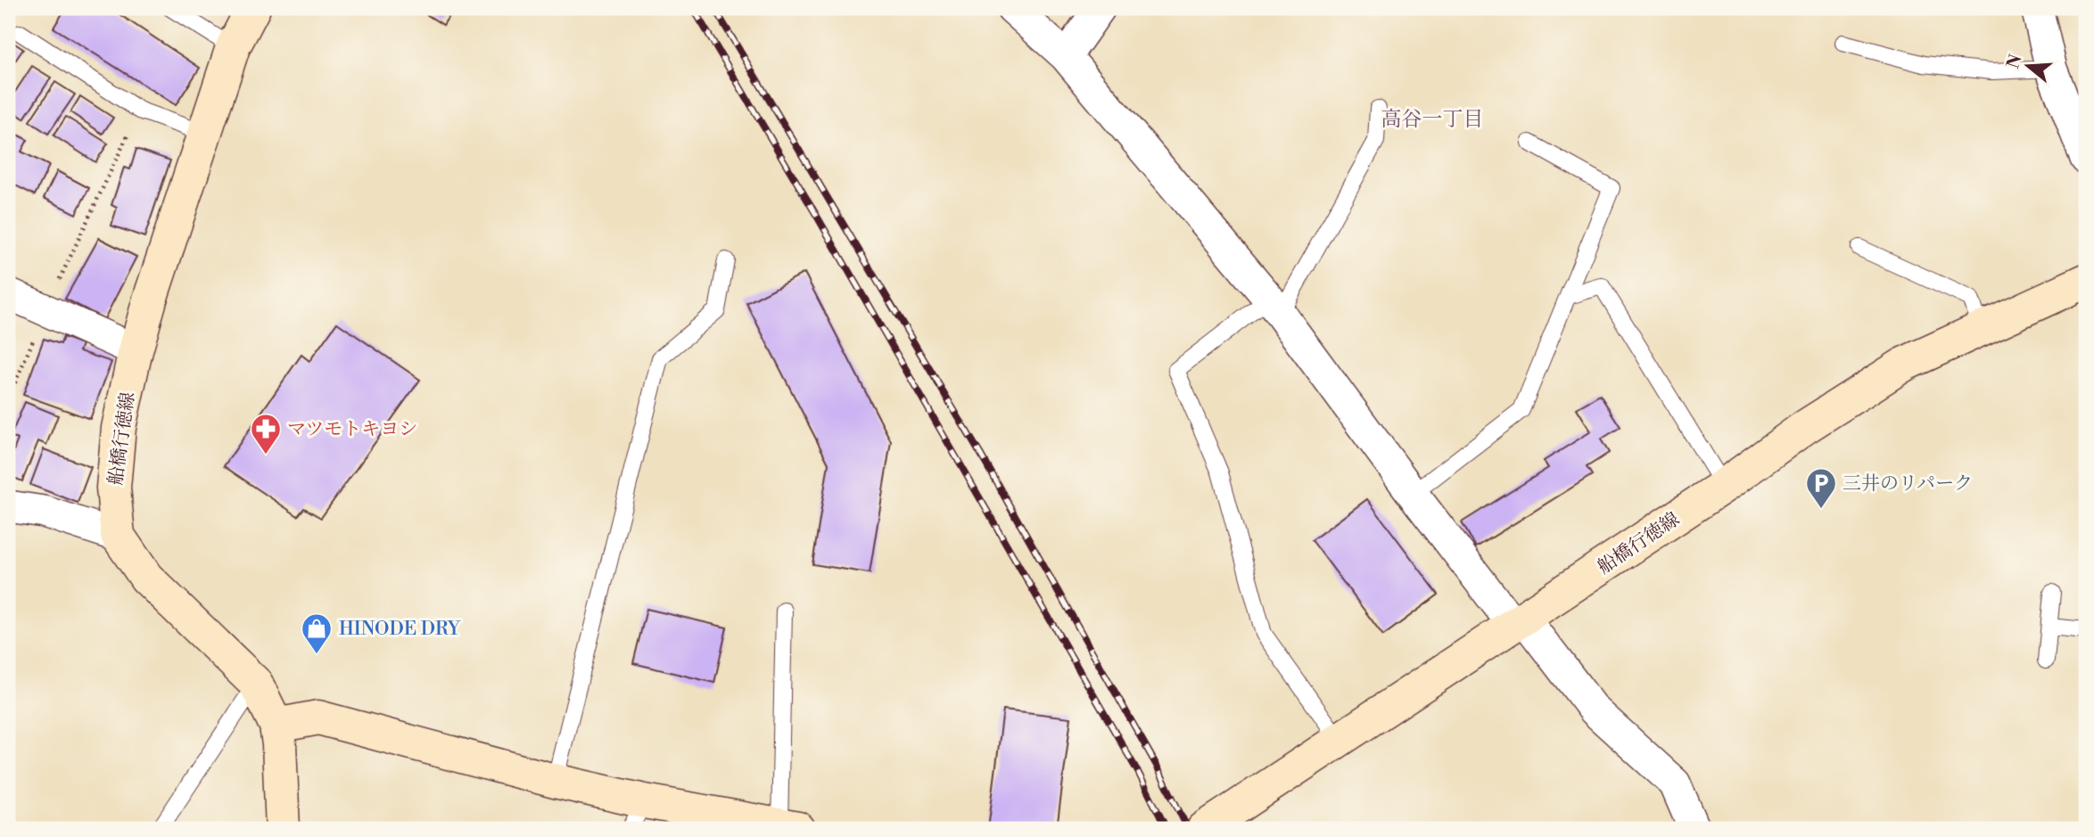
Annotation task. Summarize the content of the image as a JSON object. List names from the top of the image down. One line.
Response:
{"streets":{"main road":["船橋行徳線"]},"districts":["高谷一丁目"],"places":{"pharmacy":["マツモトキヨシ"],"parking":["三井のリパーク"],"shop":["HINODE DRY"]},"north":"left"}
